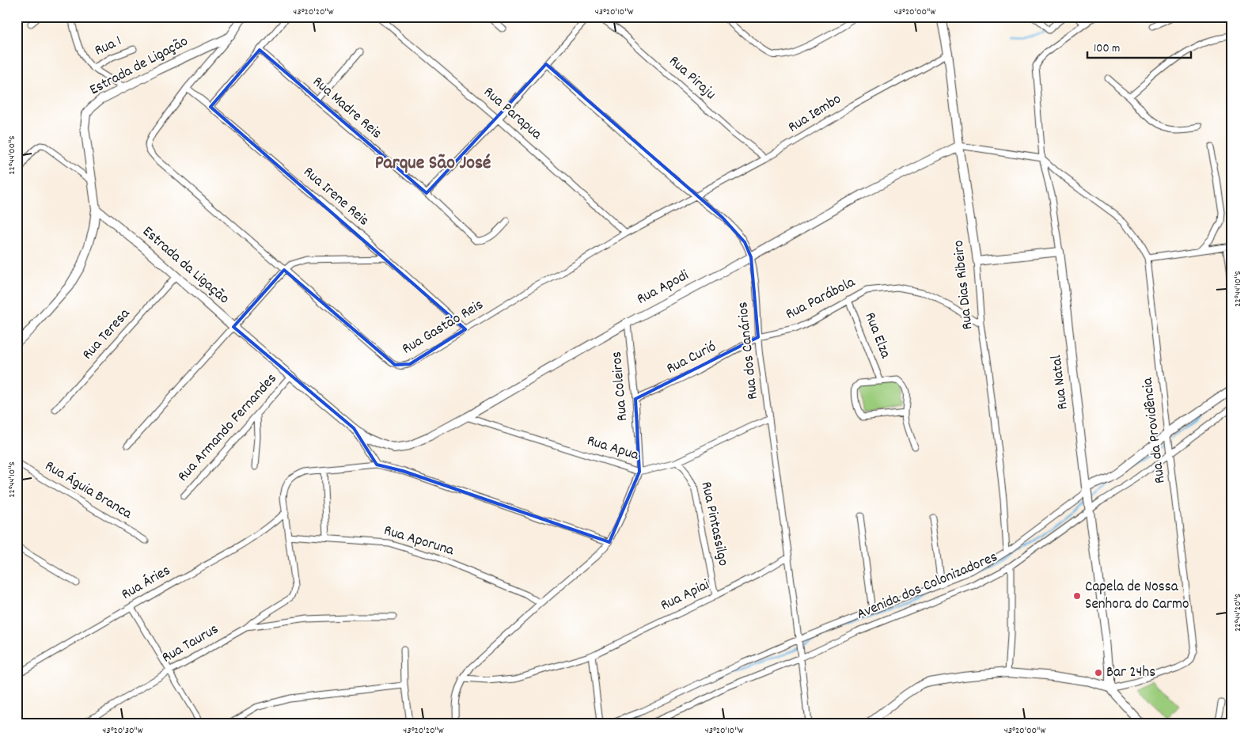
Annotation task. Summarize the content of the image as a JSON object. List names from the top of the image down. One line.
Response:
{"streets":{"street":["Rua 1","Estrada de Ligação","Rua Piraju","Rua Madre Reis","Rua Parapua","Rua Iembo","Rua Irene Reis","Estrada da Ligação","Rua Dias Ribeiro","Rua Apodi","Rua Parábola","Rua Gastão Reis","Rua Teresa","Rua Elza","Rua dos Canários","Rua Curió","Rua Natal","Rua Coleiros","Rua Armando Fernandes","Rua da Providência","Rua Apua","Rua Águia Branca","Rua Pintassilgo","Rua Aporuna","Rua Áries","Avenida dos Colonizadores","Rua Apiai","Rua Taurus"]},"crossings":[["Estrada de Ligação","Rua Irene Reis"],["Estrada de Ligação","Estrada da Ligação"],["Estrada de Ligação","Rua Gastão Reis"],["Rua Piraju","Rua Iembo"],["Rua Parapua","Rua Gastão Reis"],["Rua Iembo","Rua Dias Ribeiro"],["Rua Iembo","Rua Gastão Reis"],["Rua Iembo","Rua dos Canários"],["Rua Irene Reis","Rua Gastão Reis"],["Estrada da Ligação","Rua Apodi"],["Estrada da Ligação","Rua Teresa"],["Estrada da Ligação","Rua Armando Fernandes"],["Rua Dias Ribeiro","Rua Apodi"],["Rua Dias Ribeiro","Rua Parábola"],["Rua Dias Ribeiro","Avenida dos Colonizadores"],["Rua Apodi","Rua dos Canários"],["Rua Apodi","Rua Coleiros"],["Rua Apodi","Rua Apua"],["Rua Parábola","Rua Elza"],["Rua Parábola","Rua dos Canários"],["Rua Parábola","Rua Curió"],["Rua Gastão Reis","Rua dos Canários"],["Rua dos Canários","Rua Curió"],["Rua dos Canários","Rua Apua"],["Rua dos Canários","Avenida dos Colonizadores"],["Rua dos Canários","Rua Apiai"],["Rua Curió","Rua Coleiros"],["Rua Natal","Rua da Providência"],["Rua Natal","Avenida dos Colonizadores"],["Rua Coleiros","Rua Apua"],["Rua da Providência","Avenida dos Colonizadores"],["Rua Apua","Rua Pintassilgo"],["Rua Pintassilgo","Rua Apiai"]],"districts":["Parque São José"],"places":["Capela de Nossa Senhora do Carmo","Bar 24hs"],"scale_bar":"100 m","coordinates":["43°20'20\"W","43°20'10\"W","43°20'00\"W","22°44'00\"S","22°44'10\"S","22°44'20\"S","43°20'30\"W"]}
